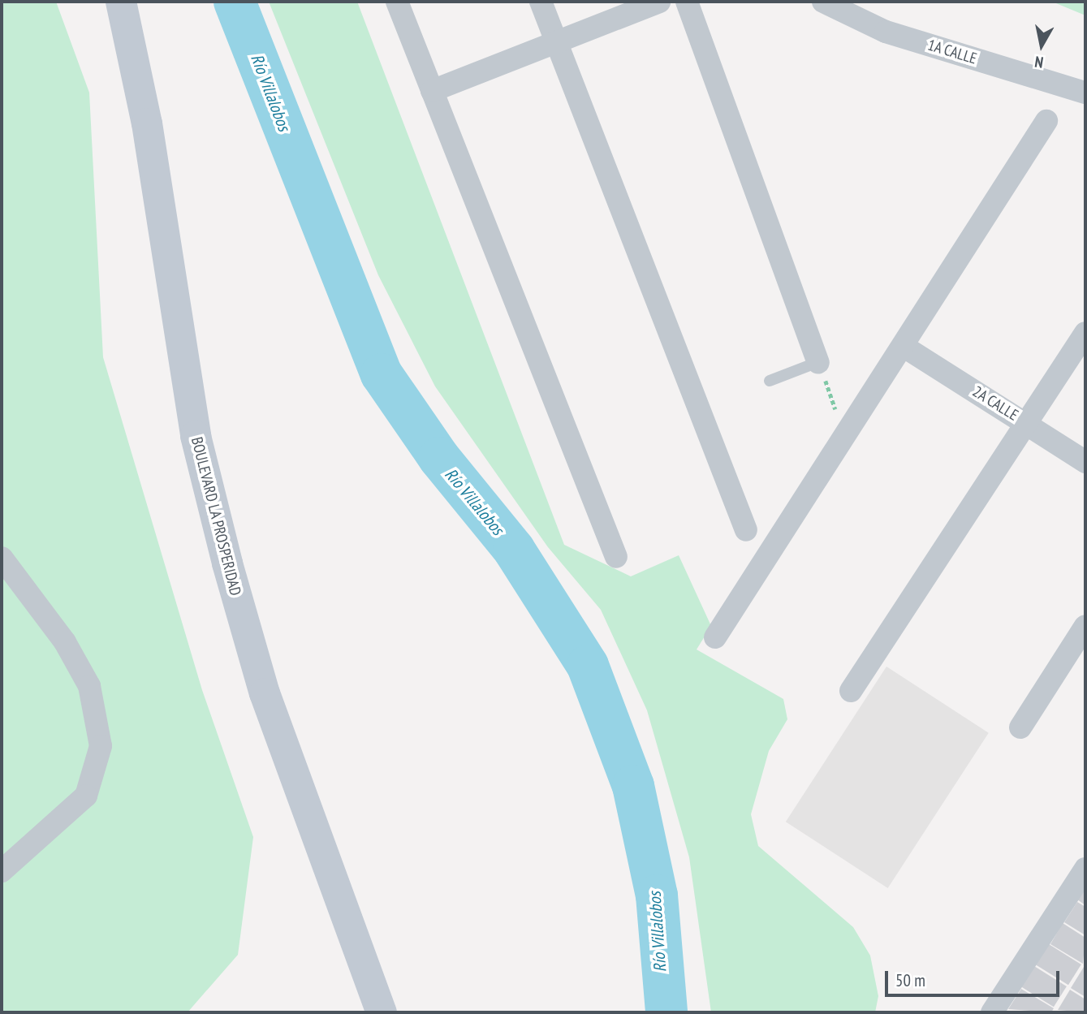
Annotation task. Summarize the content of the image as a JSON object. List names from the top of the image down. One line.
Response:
{"streets":{"main road":["BOULEVARD LA PROSPERIDAD"],"street":["1A CALLE","2A CALLE"]},"water":["Río Villalobos"],"scale_bar":"50 m","north":"bottom"}
